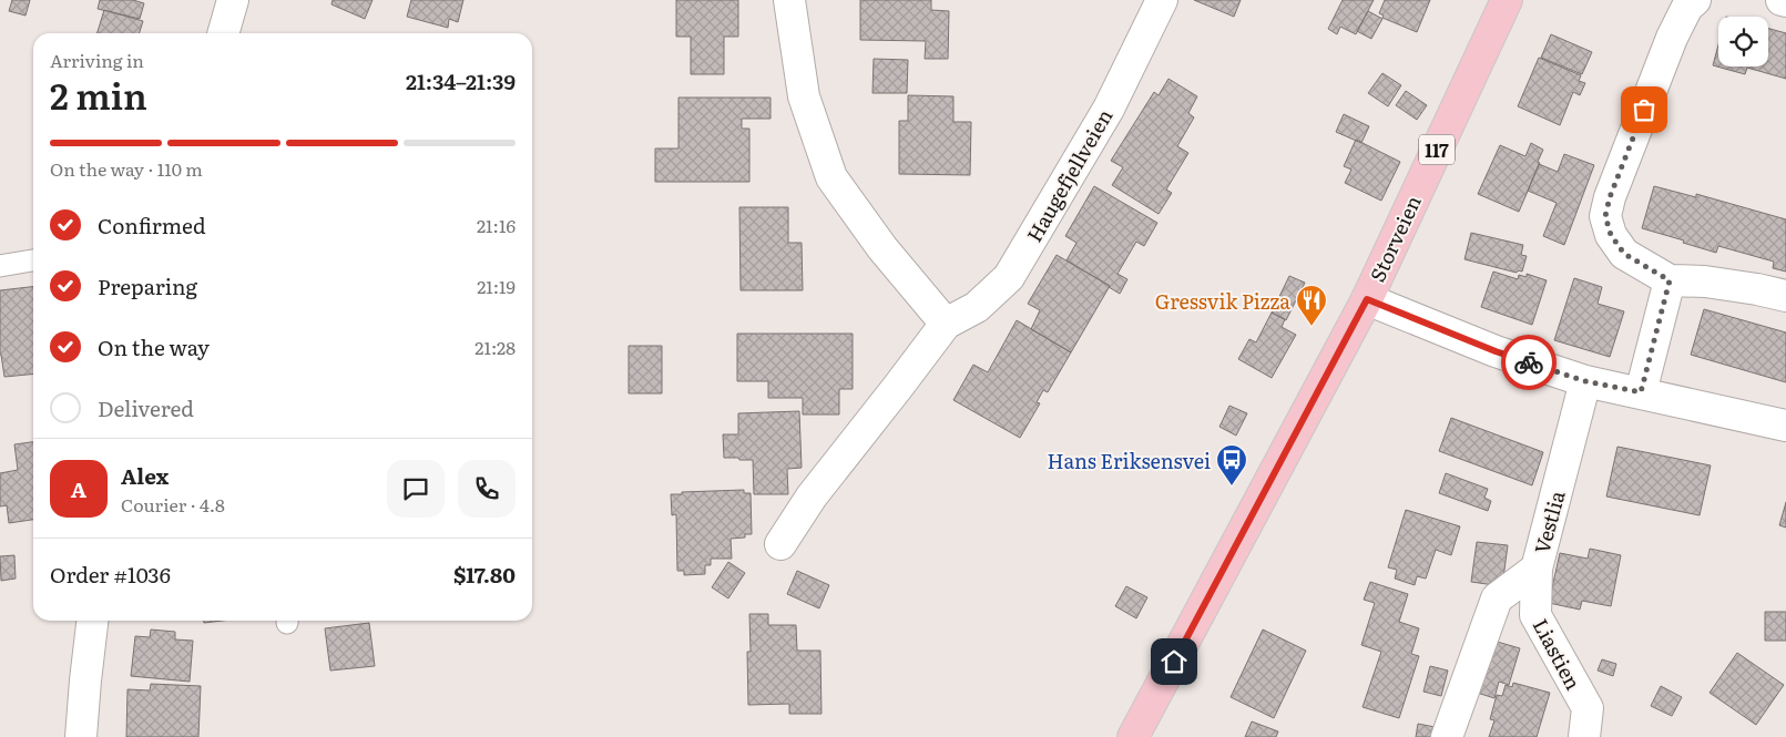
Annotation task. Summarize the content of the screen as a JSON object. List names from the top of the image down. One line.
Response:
{"streets":{"main road":["117","Storveien"],"street":["Haugefjellveien","Vestlia","Liastien"]},"crossings":[["Vestlia","Liastien"]],"places":{"restaurant":["Gressvik Pizza"],"bus stop":["Hans Eriksensvei"]},"page":{"heading":["2 min","Arriving in","21:34–21:39"],"panel":["Alex","Courier · 4.8","Order #1036","$17.80"],"bar":"On the way · 110 m","list":[["Confirmed","21:16"],["Preparing","21:19"],["On the way","21:28"],"Delivered"],"round":"A"}}
